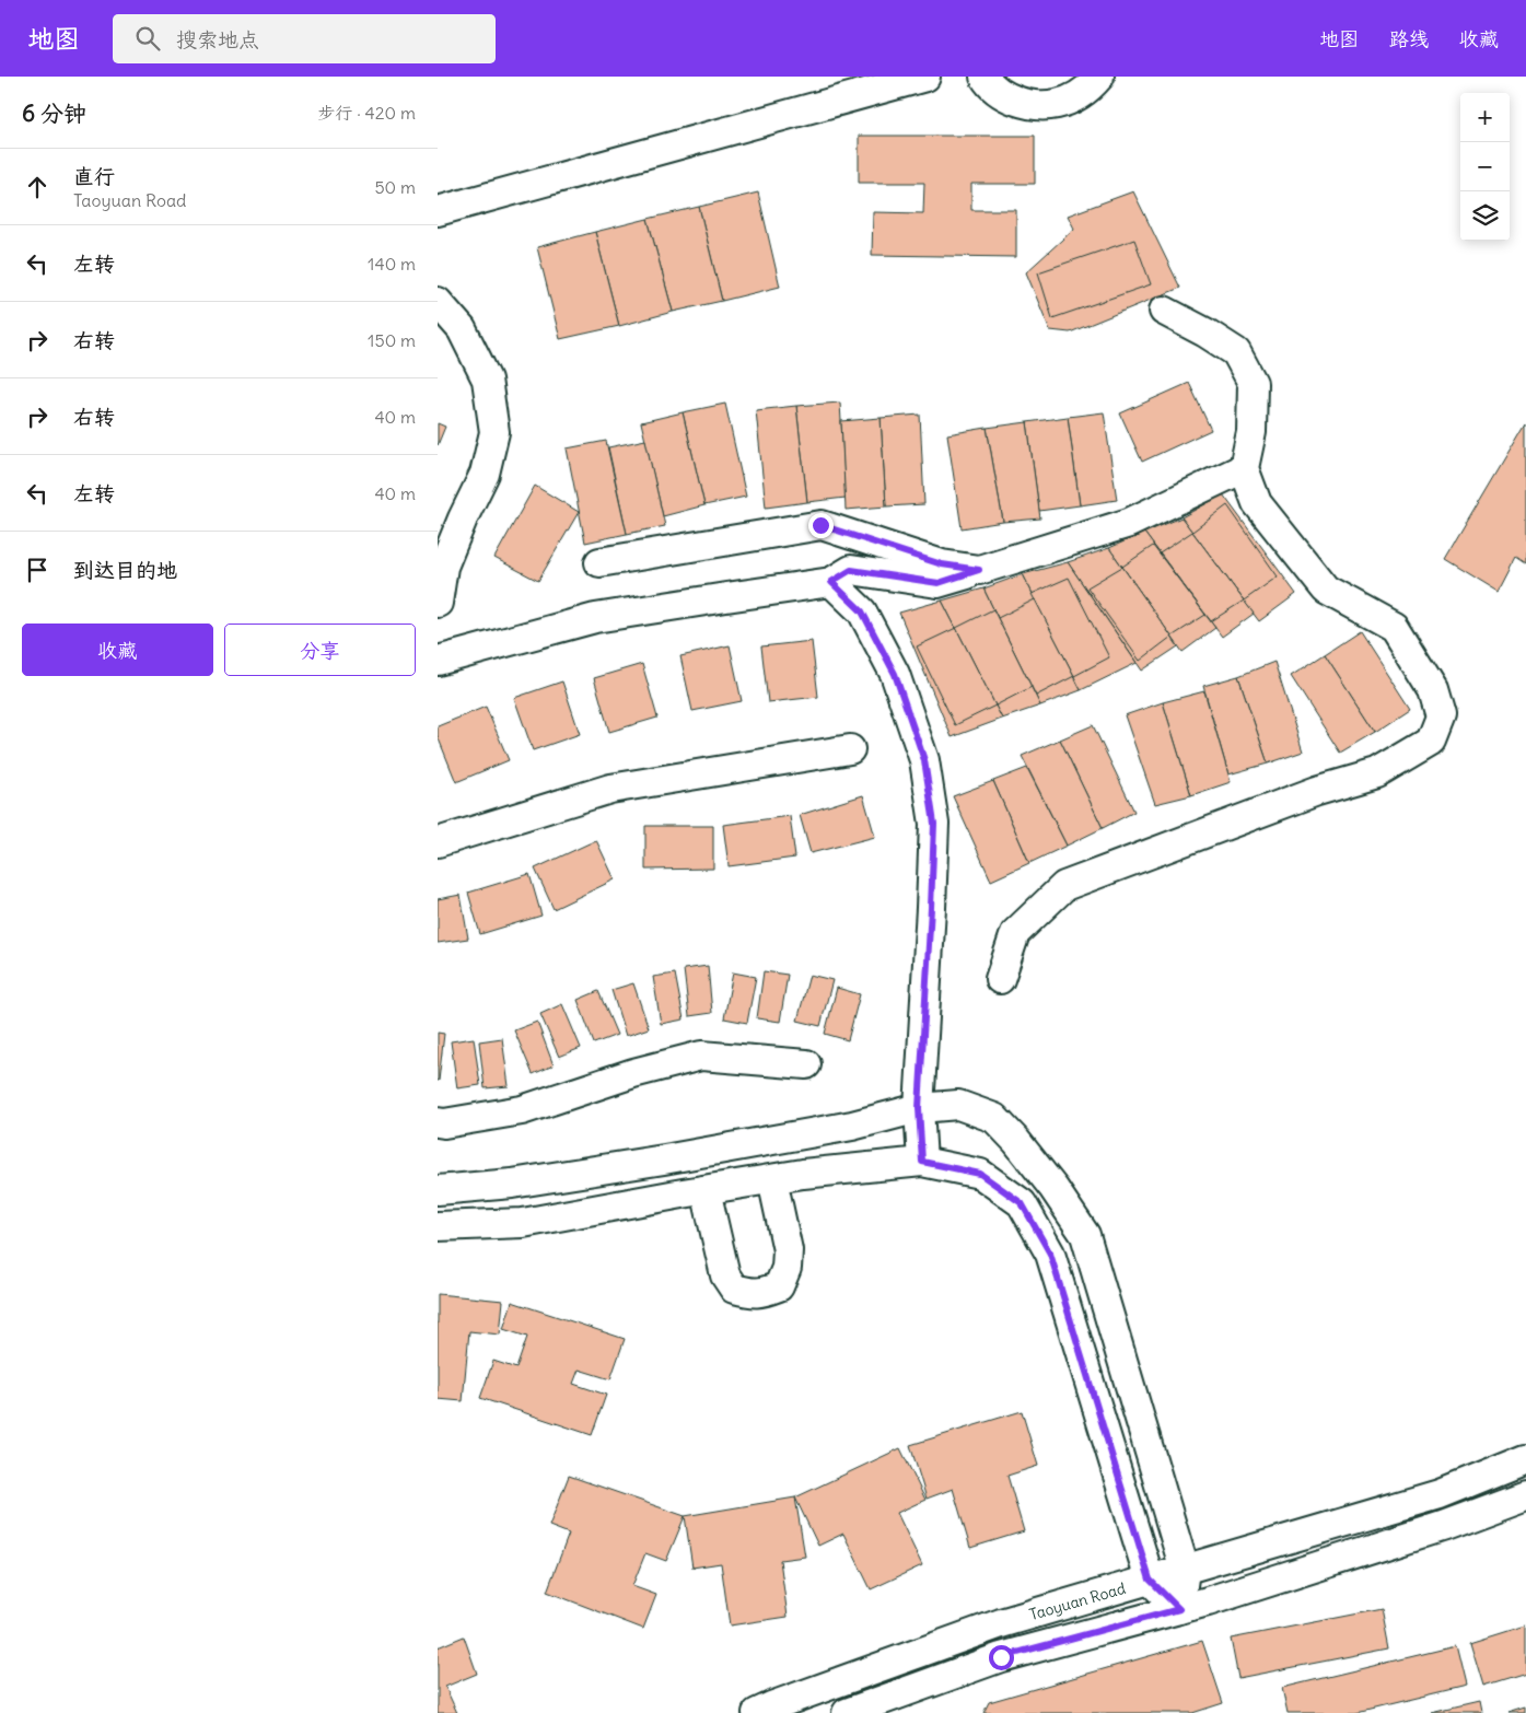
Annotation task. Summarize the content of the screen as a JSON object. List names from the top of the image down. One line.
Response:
{"streets":{"street":["Taoyuan Road"]},"page":{"header":"地图","search":"搜索地点","nav":["地图","路线","收藏"],"heading":["6 分钟","步行 · 420 m"],"map_buttons":["+","−"],"list":[["直行","Taoyuan Road","50 m"],["左转","140 m"],["右转","150 m"],["右转","40 m"],["左转","40 m"],"到达目的地"],"buttons":["收藏","分享"]}}
